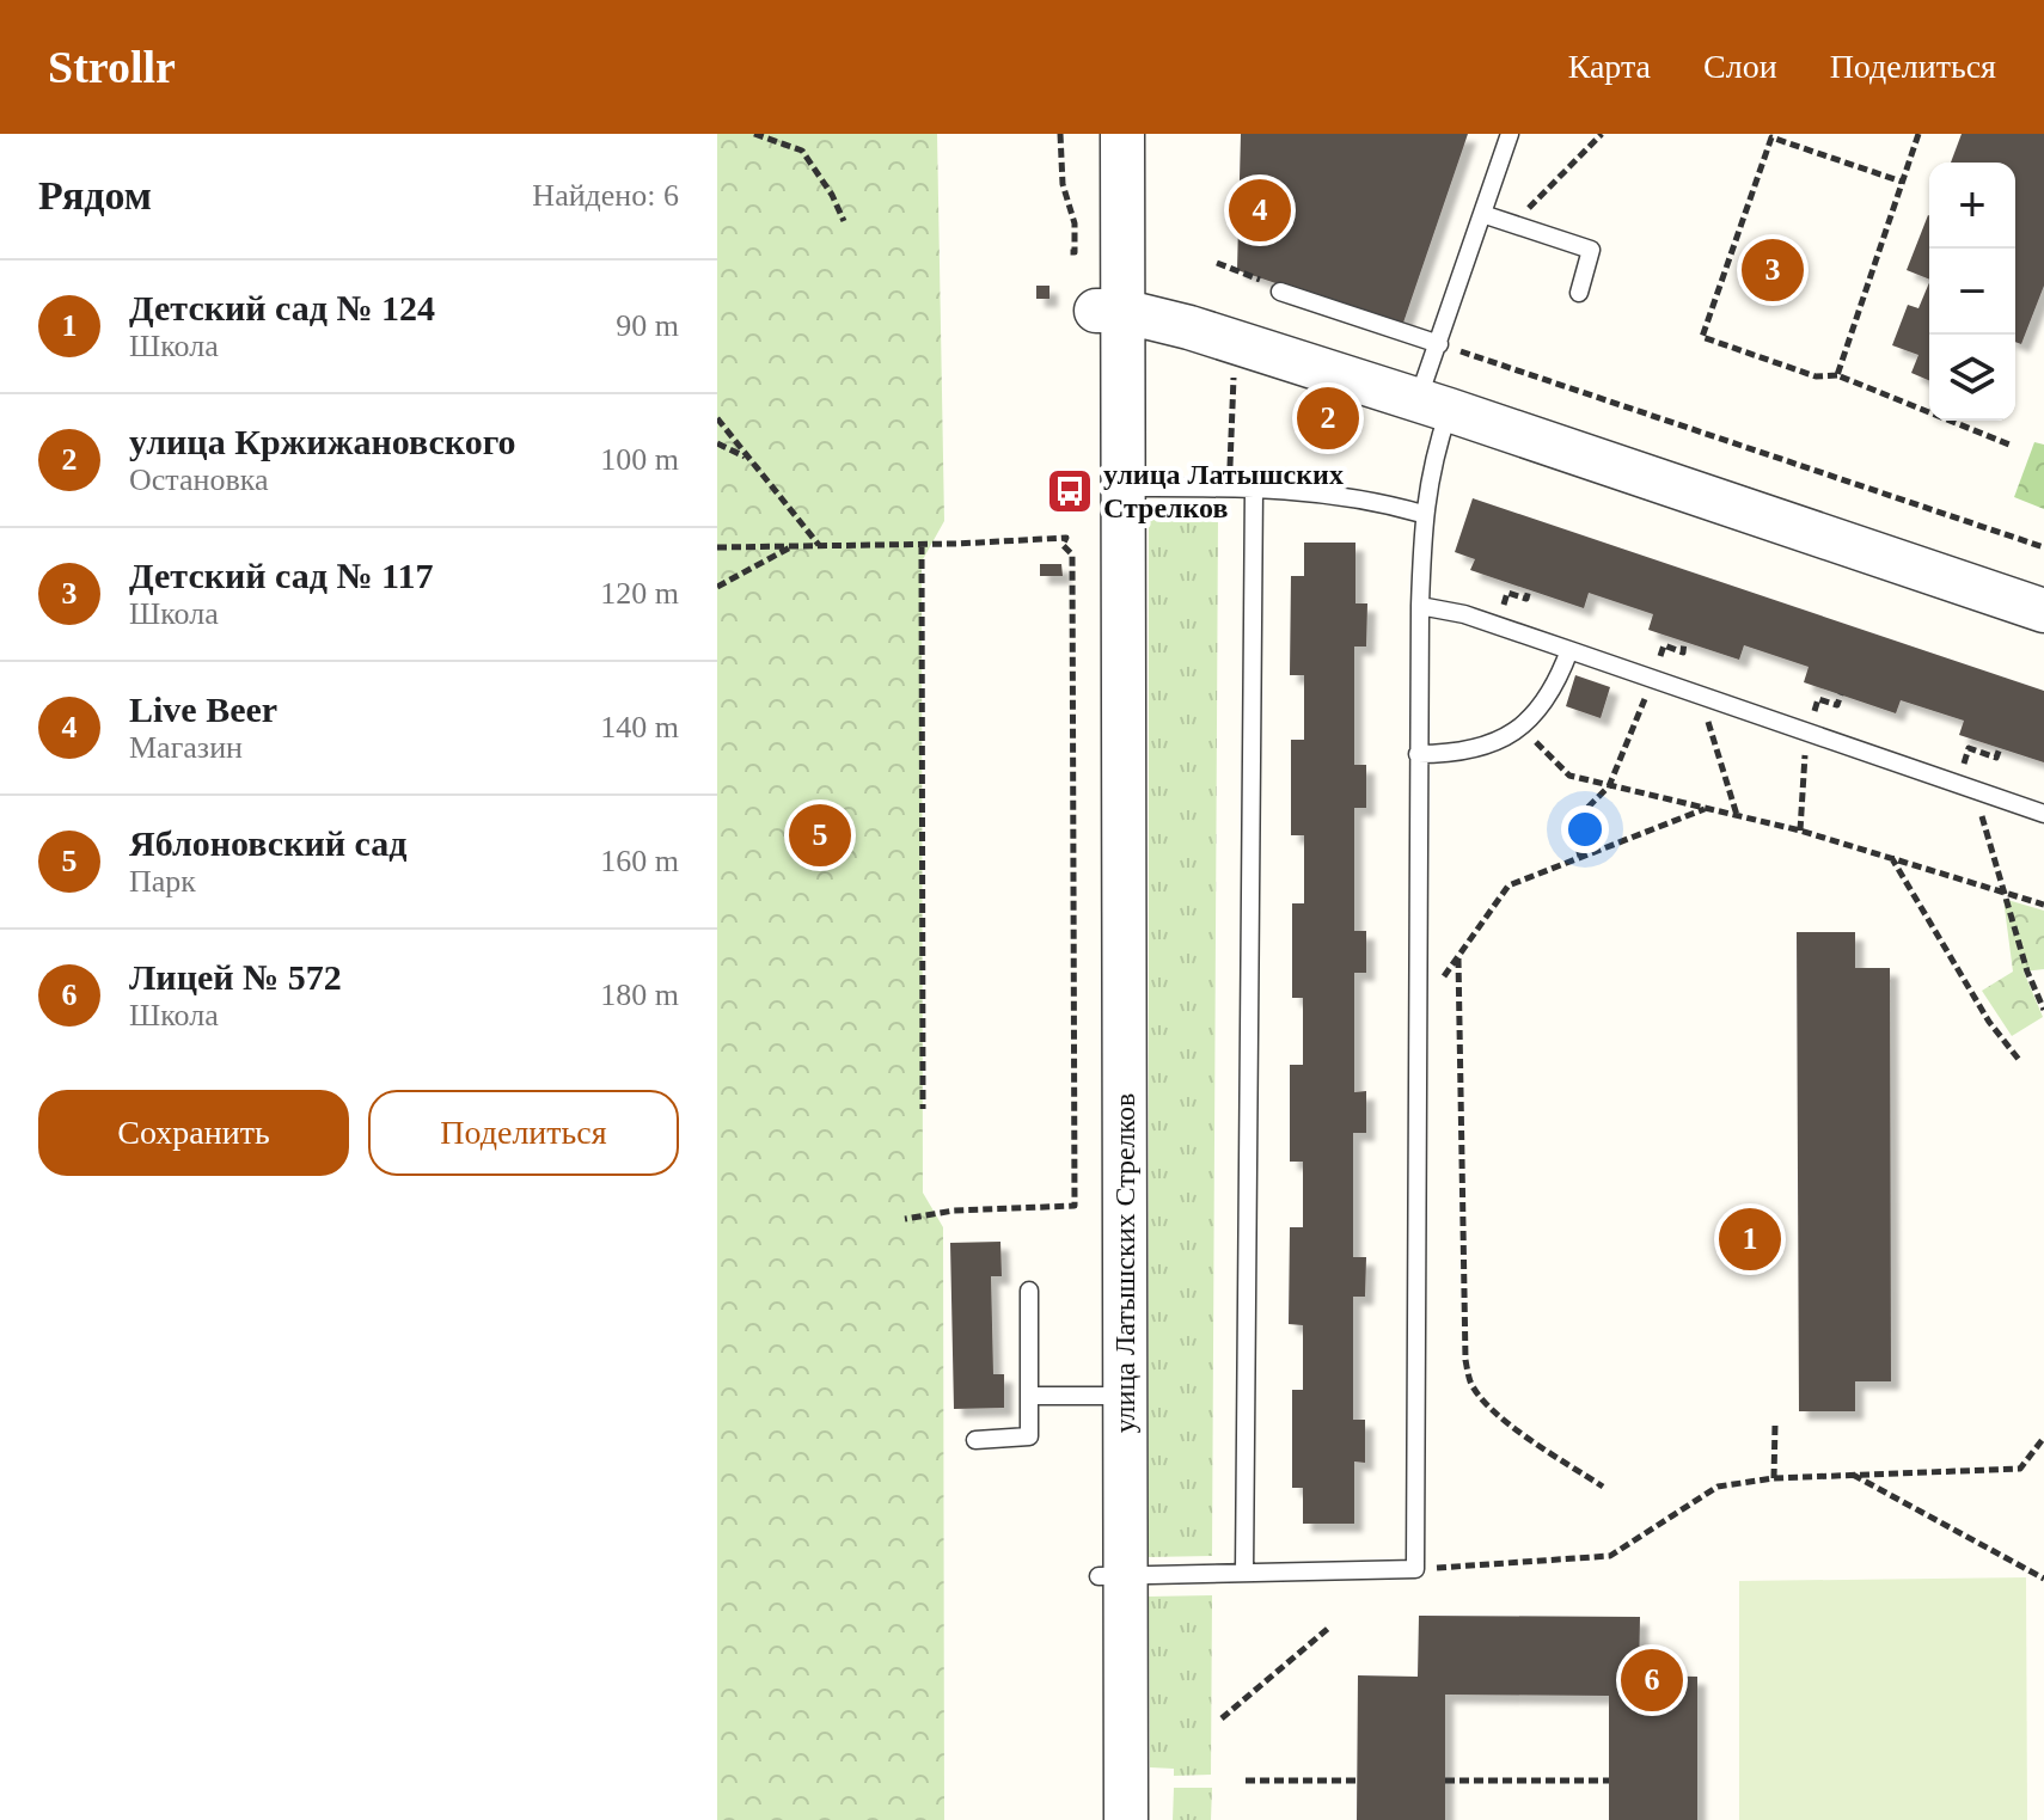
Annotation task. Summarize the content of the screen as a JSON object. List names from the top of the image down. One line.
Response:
{"streets":{"street":["улица Латышских Стрелков"]},"places":{"bus stop":["улица Латышских Стрелков"]},"page":{"header":"Strollr","nav":["Карта","Слои","Поделиться"],"heading":["Рядом","Найдено: 6"],"map_buttons":["+","−"],"pins":["4","3","2","5","1","6"],"list":[{"mark":"1","name":"Детский сад № 124","note":"Школа","value":"90 m"},{"mark":"2","name":"улица Кржижановского","note":"Остановка","value":"100 m"},{"mark":"3","name":"Детский сад № 117","note":"Школа","value":"120 m"},{"mark":"4","name":"Live Beer","note":"Магазин","value":"140 m"},{"mark":"5","name":"Яблоновский сад","note":"Парк","value":"160 m"},{"mark":"6","name":"Лицей № 572","note":"Школа","value":"180 m"}],"buttons":["Сохранить","Поделиться"]}}
